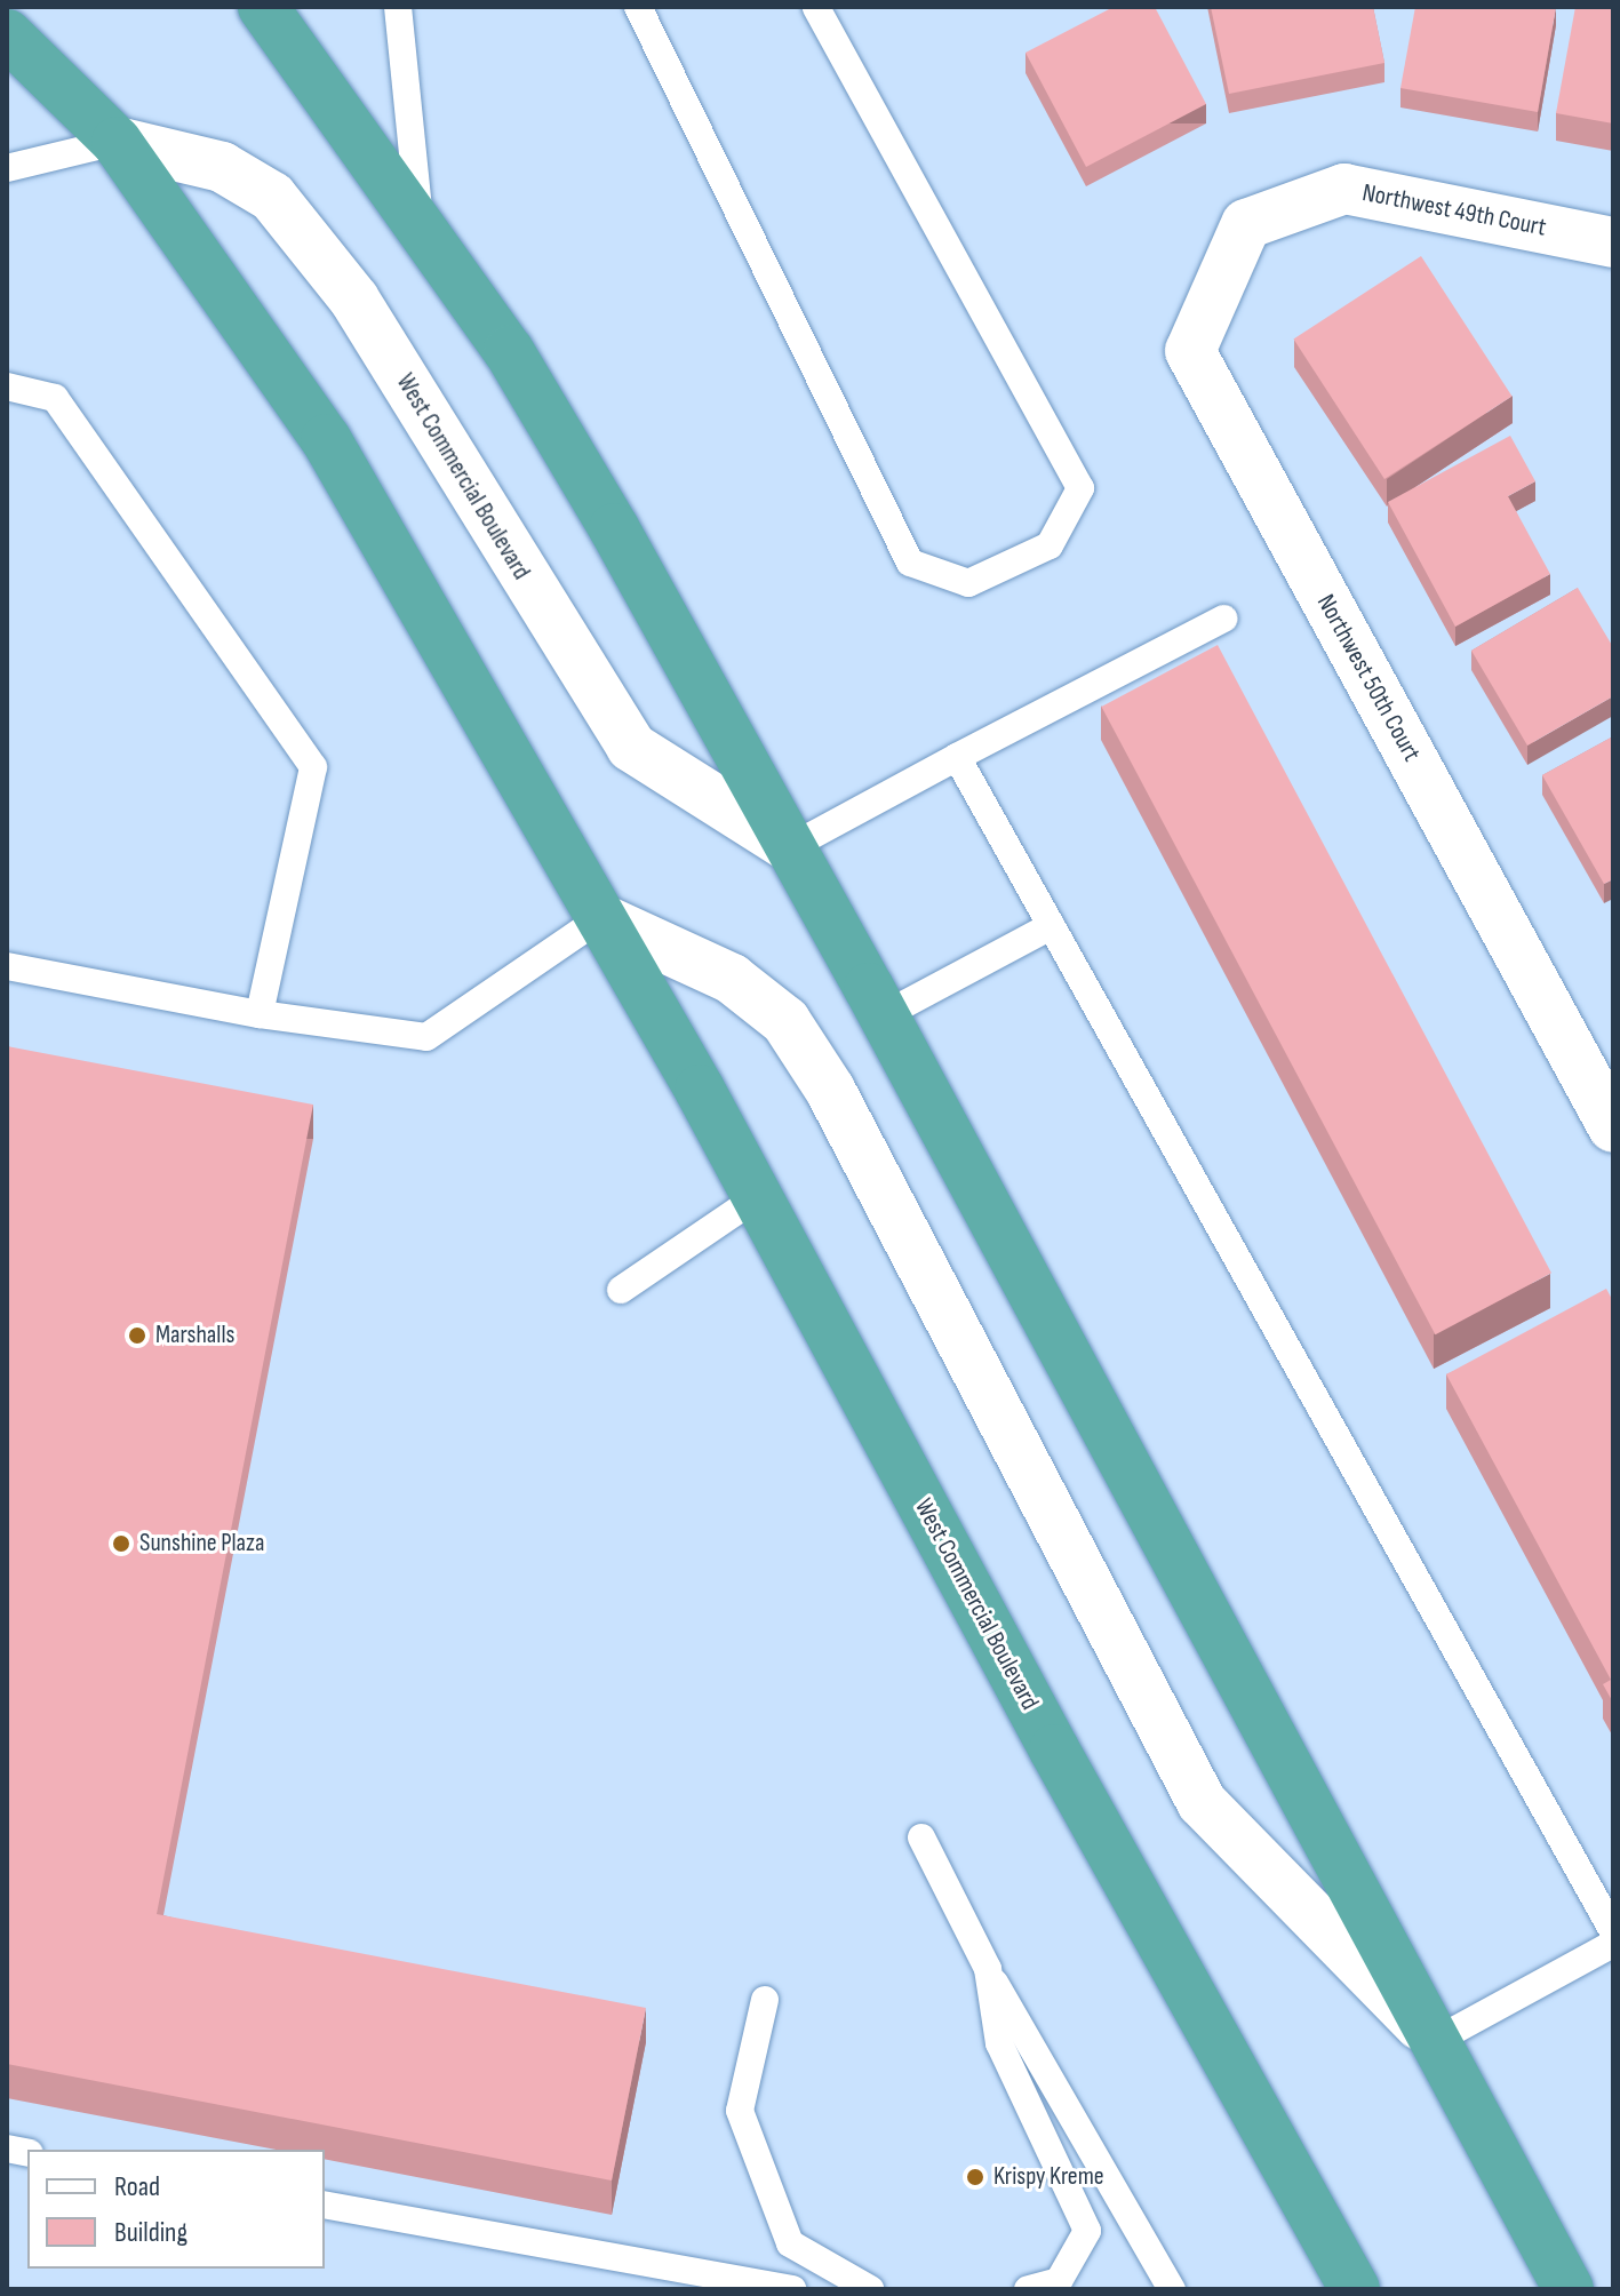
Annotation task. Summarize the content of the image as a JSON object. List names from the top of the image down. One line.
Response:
{"streets":{"highway":["West Commercial Boulevard"],"street":["Northwest 49th Court","Northwest 50th Court"]},"crossings":[["Northwest 49th Court","Northwest 50th Court"]],"places":["Marshalls","Sunshine Plaza","Krispy Kreme"],"legend":["Road","Building"]}
